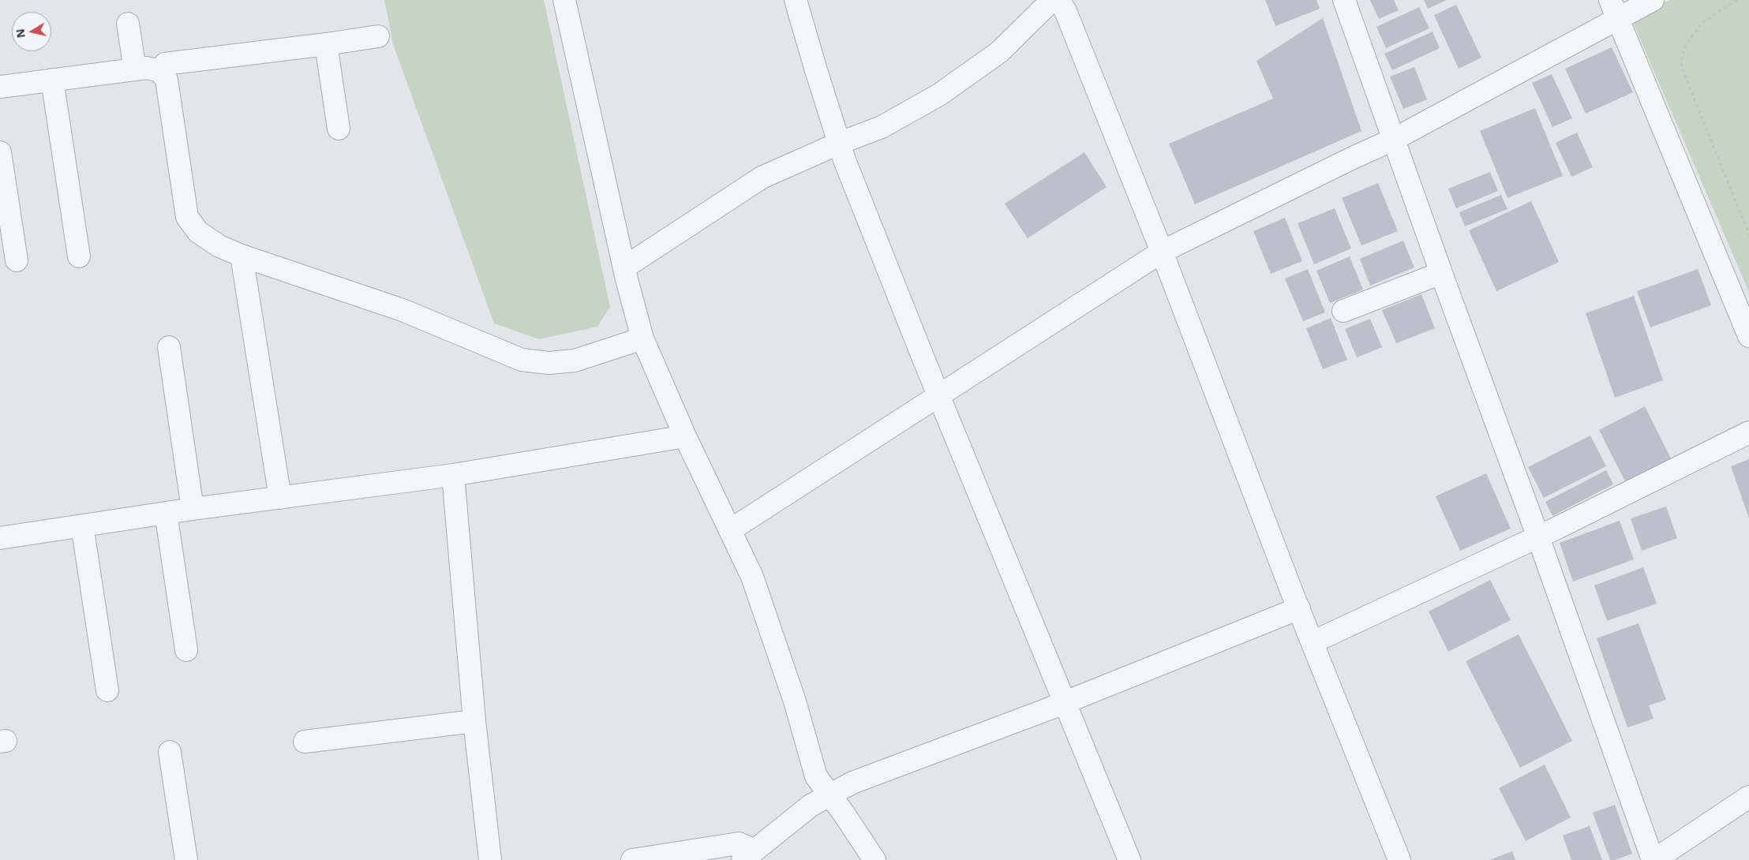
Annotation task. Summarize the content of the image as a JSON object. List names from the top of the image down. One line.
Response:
{"north":"left"}
